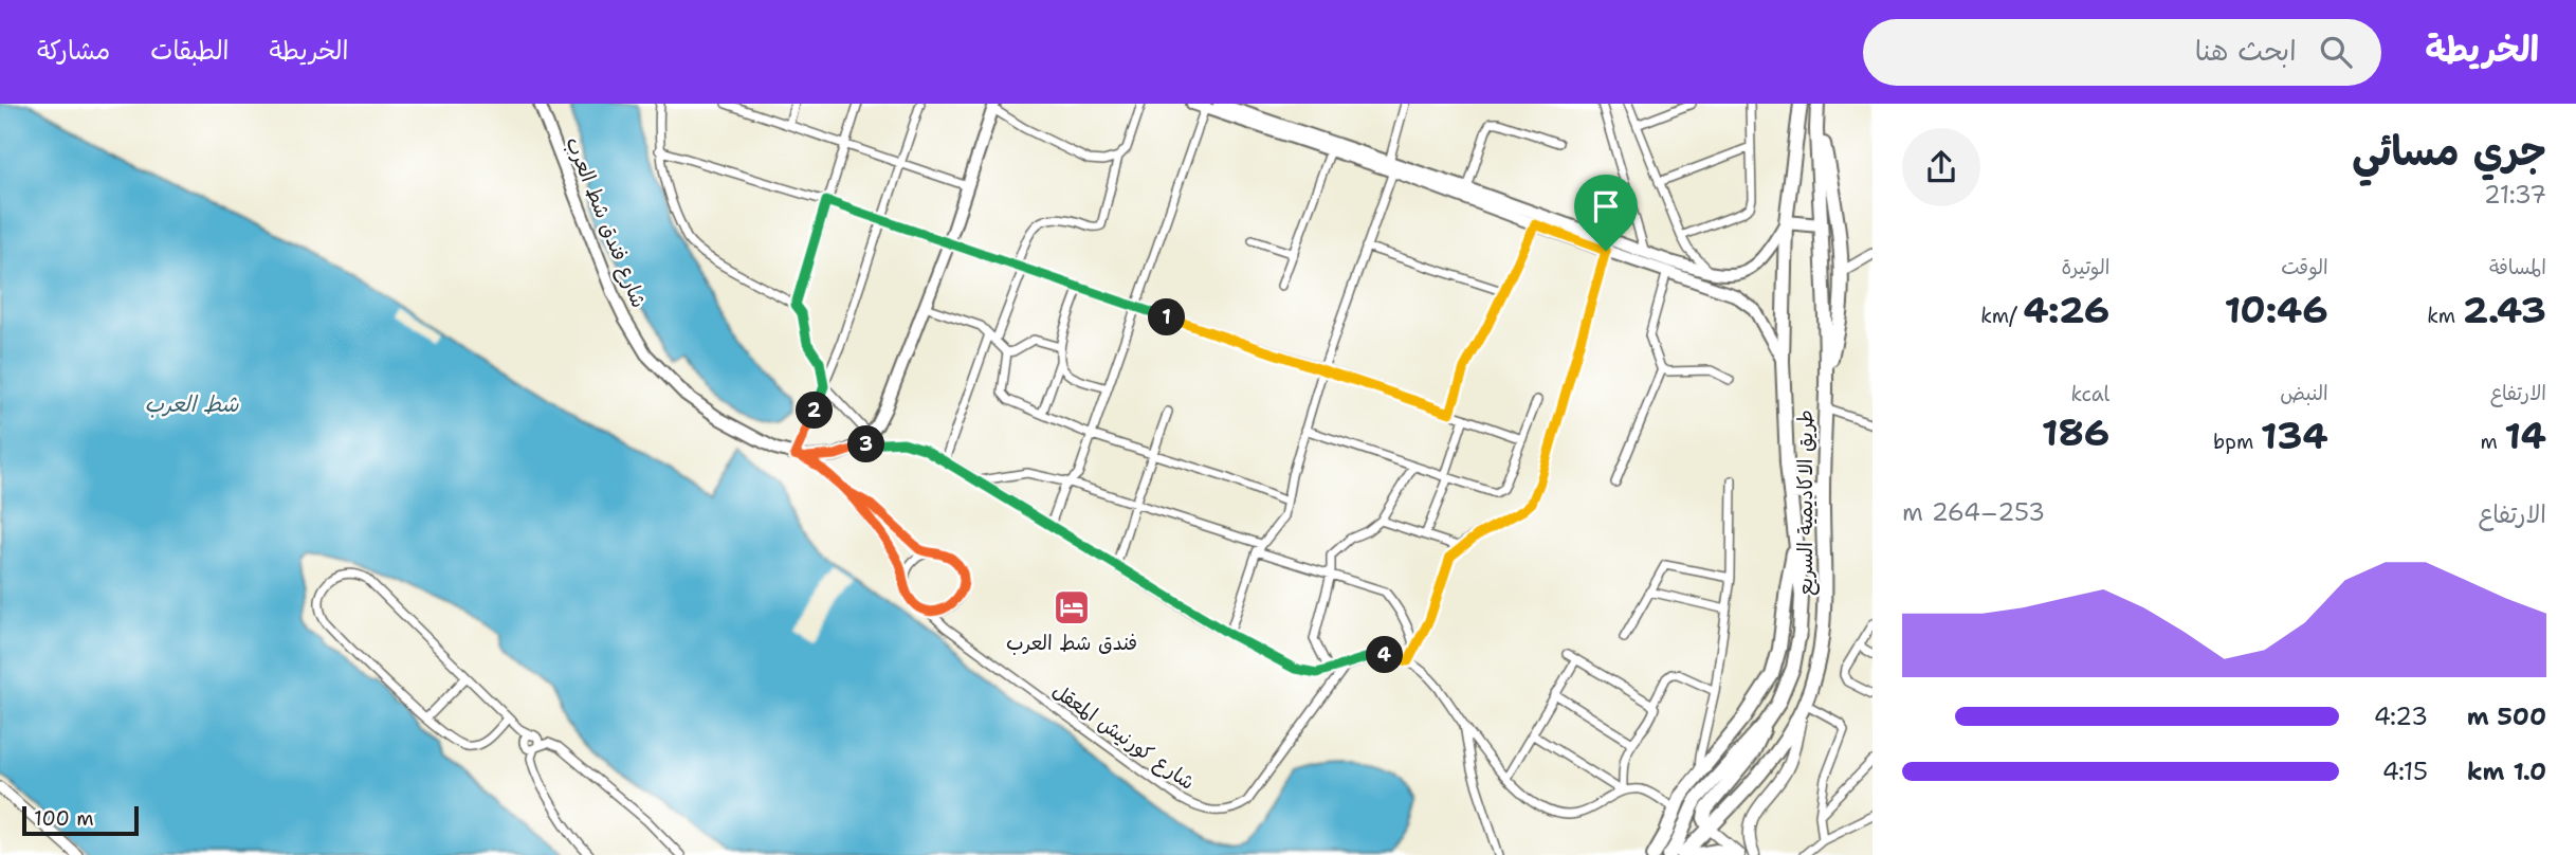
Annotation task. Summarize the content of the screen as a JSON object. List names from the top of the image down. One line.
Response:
{"streets":{"highway":["طريق الاكاديمية السريع"],"main road":["شارع فندق شط العرب"],"street":["شارع كورنيش المعقل"]},"water":["شط العرب"],"places":{"hotel":["فندق شط العرب"]},"scale_bar":"100 m","page":{"header":"الخريطة","search":"ابحث هنا","nav":["الخريطة","الطبقات","مشاركة"],"heading":["جري مسائي","21:37"],"stats":[["المسافة","2.43 km"],["الوقت","10:46"],["الوتيرة","4:26 /km"],["الارتفاع","14 m"],["النبض","134 bpm"],["kcal","186"]],"pins":["1","2","3","4"],"chart":["الارتفاع","253–264 m"],"list":[{"name":"500 m","note":"4:23"},{"name":"1.0 km","note":"4:15"}],"scale":"100 m"}}
